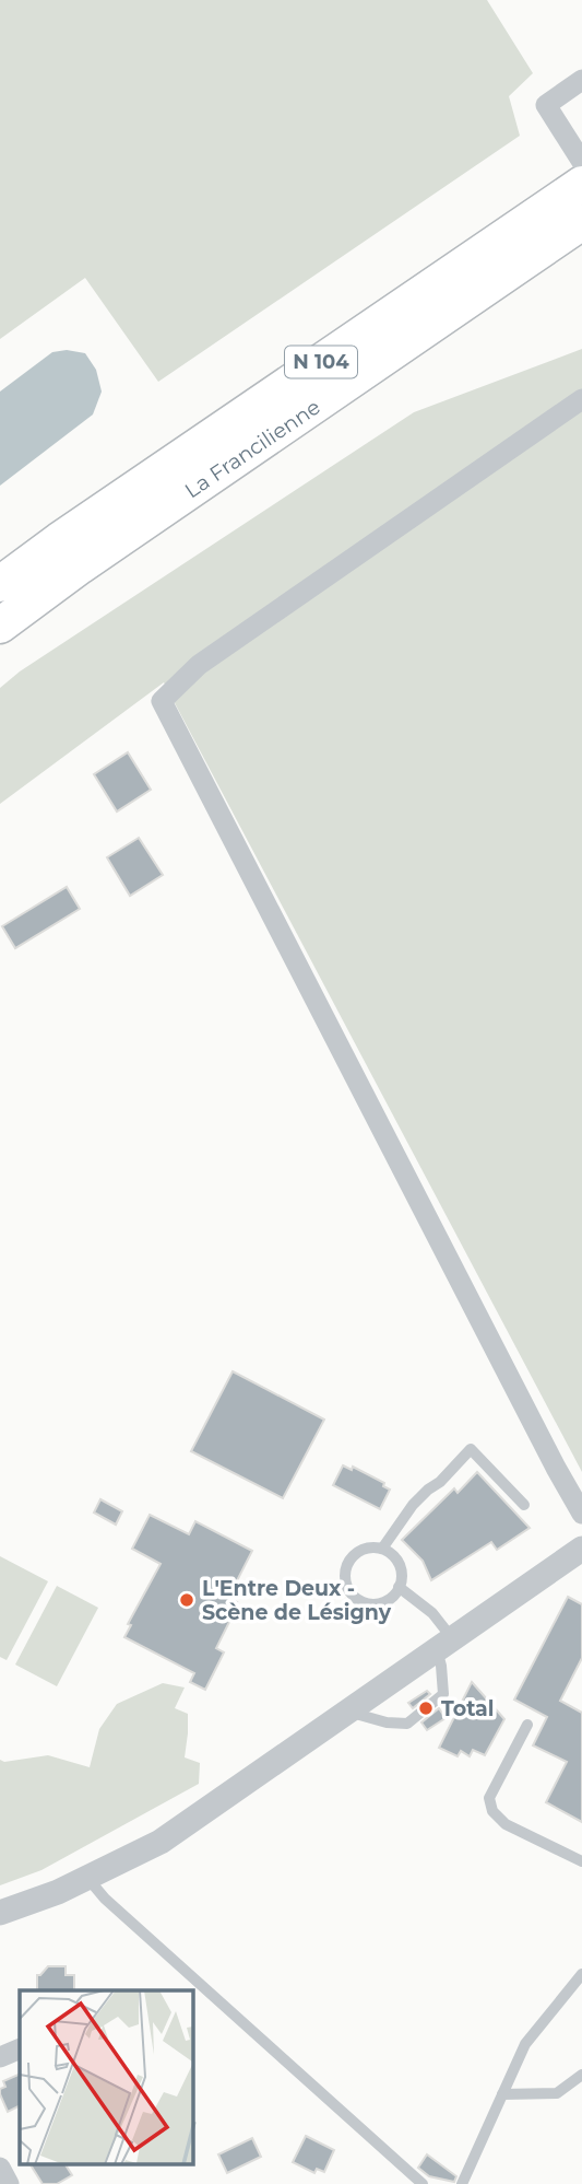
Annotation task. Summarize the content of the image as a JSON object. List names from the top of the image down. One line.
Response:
{"streets":{"highway":["N 104","La Francilienne"]},"places":["L'Entre Deux - Scène de Lésigny","Total"]}
